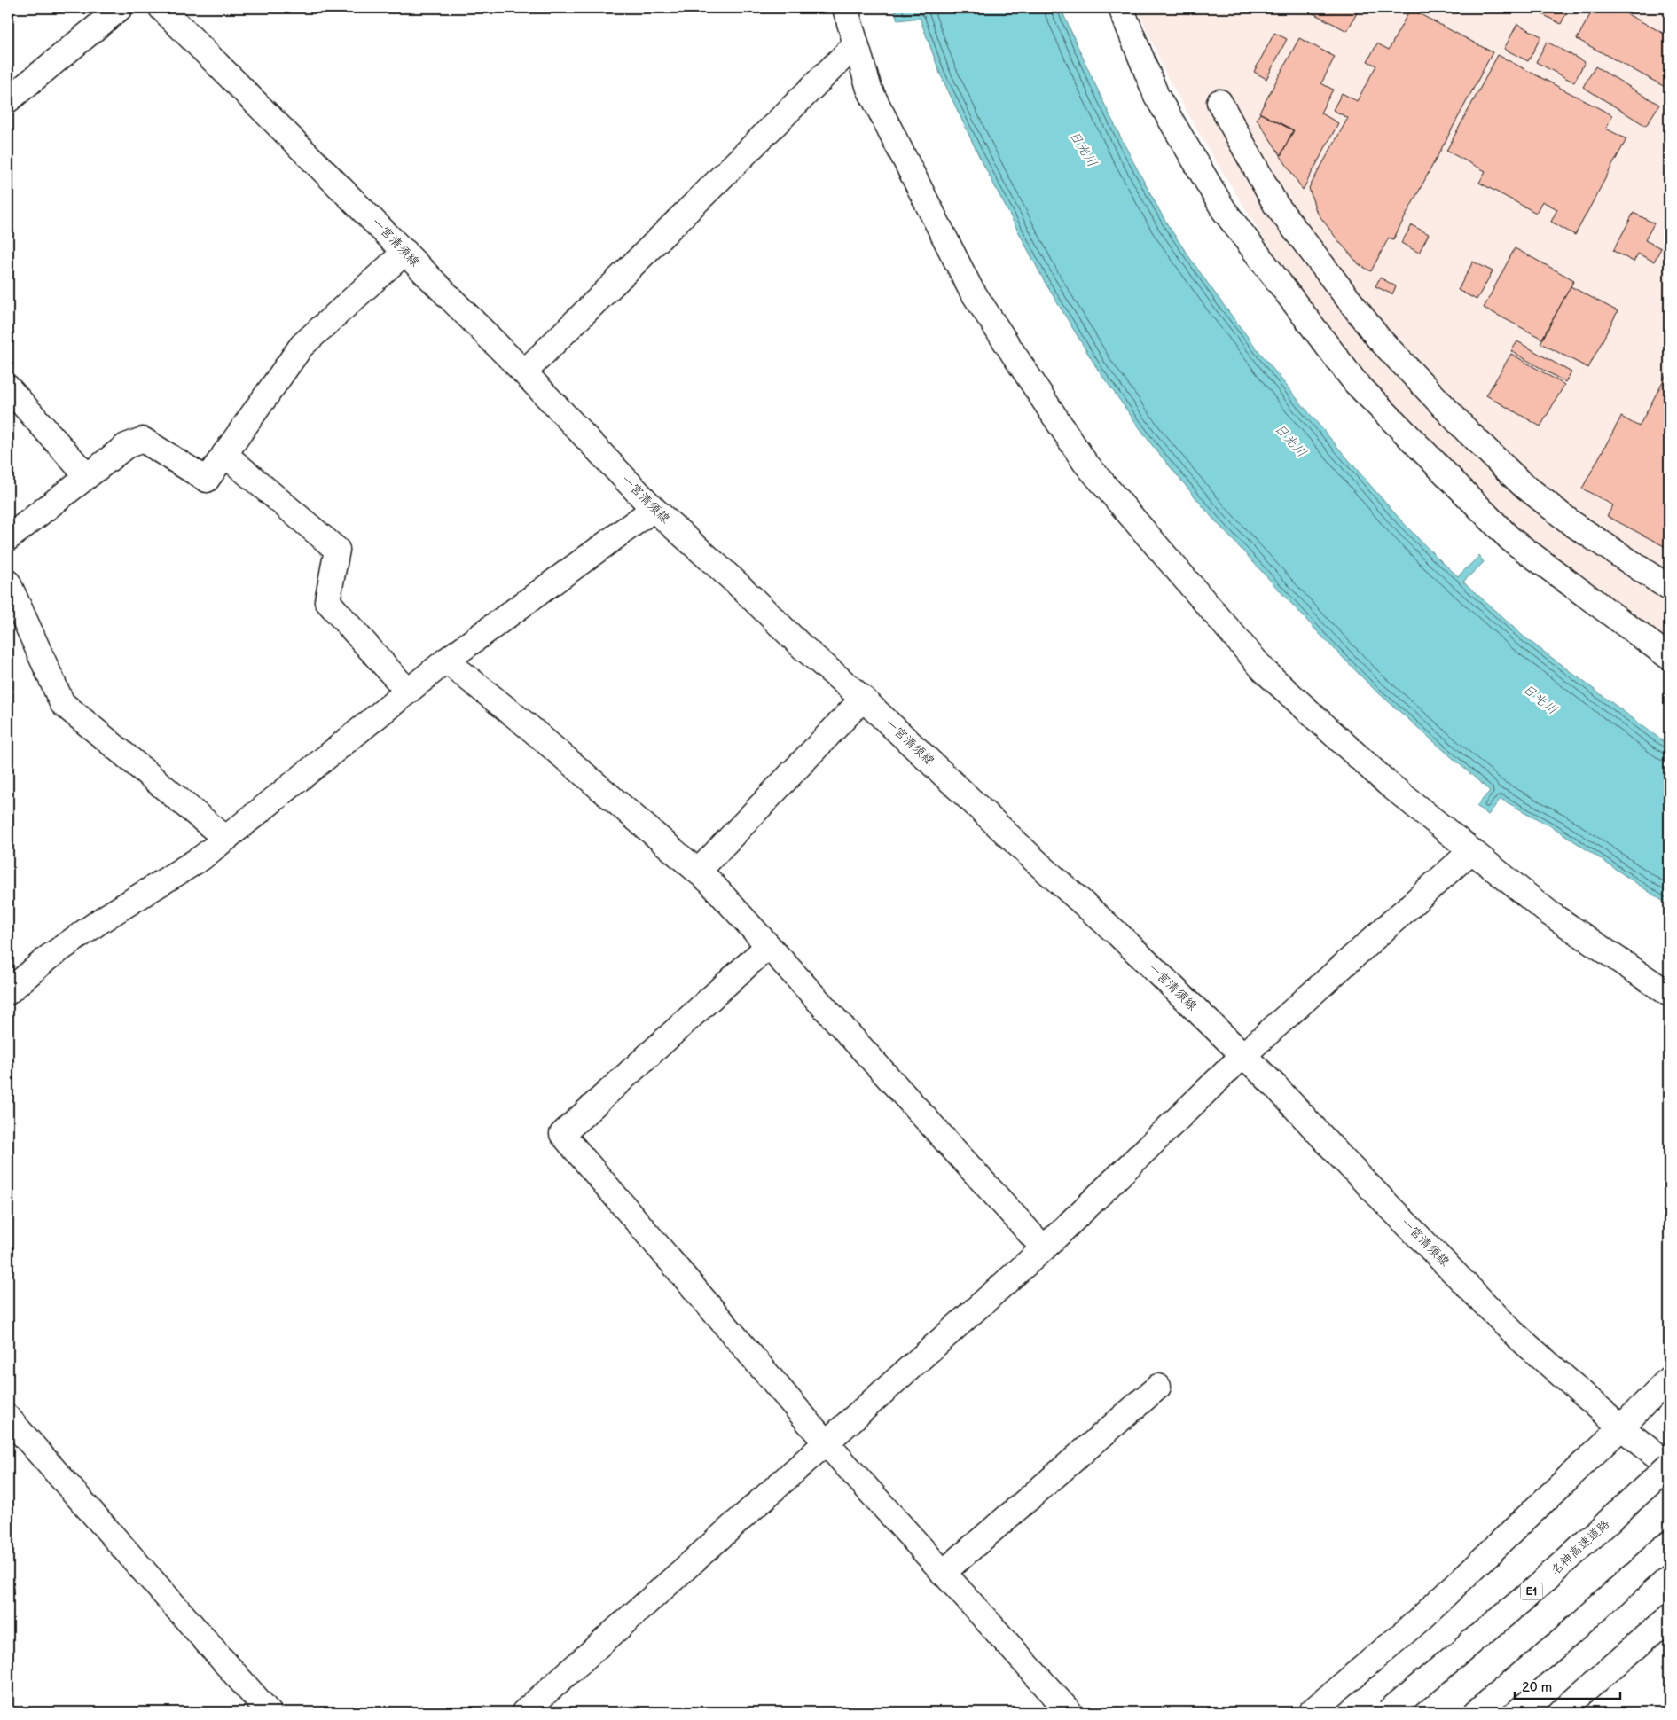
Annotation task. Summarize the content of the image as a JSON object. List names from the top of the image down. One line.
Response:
{"streets":{"main road":["一宮清須線","名神高速道路","E1"]},"crossings":[["一宮清須線","名神高速道路"]],"water":["日光川"],"scale_bar":"20 m"}
